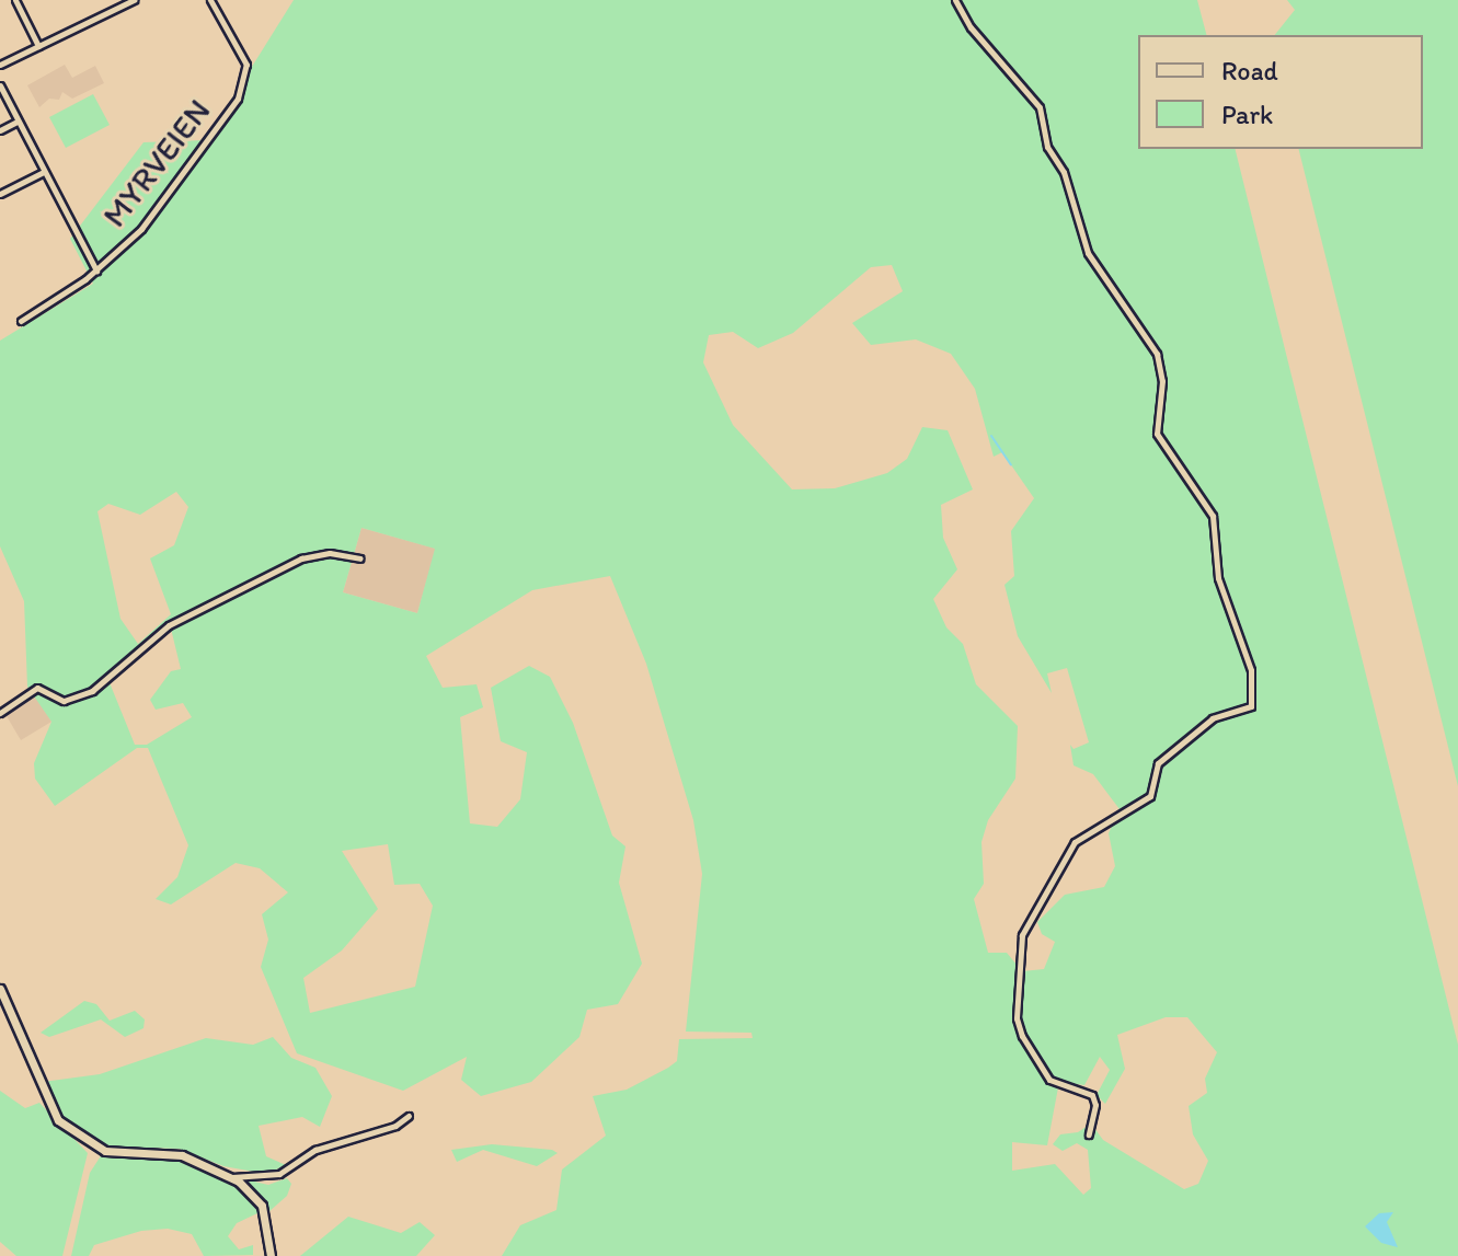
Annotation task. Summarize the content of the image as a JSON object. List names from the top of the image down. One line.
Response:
{"streets":{"street":["MYRVEIEN"]},"legend":["Road","Park"]}
